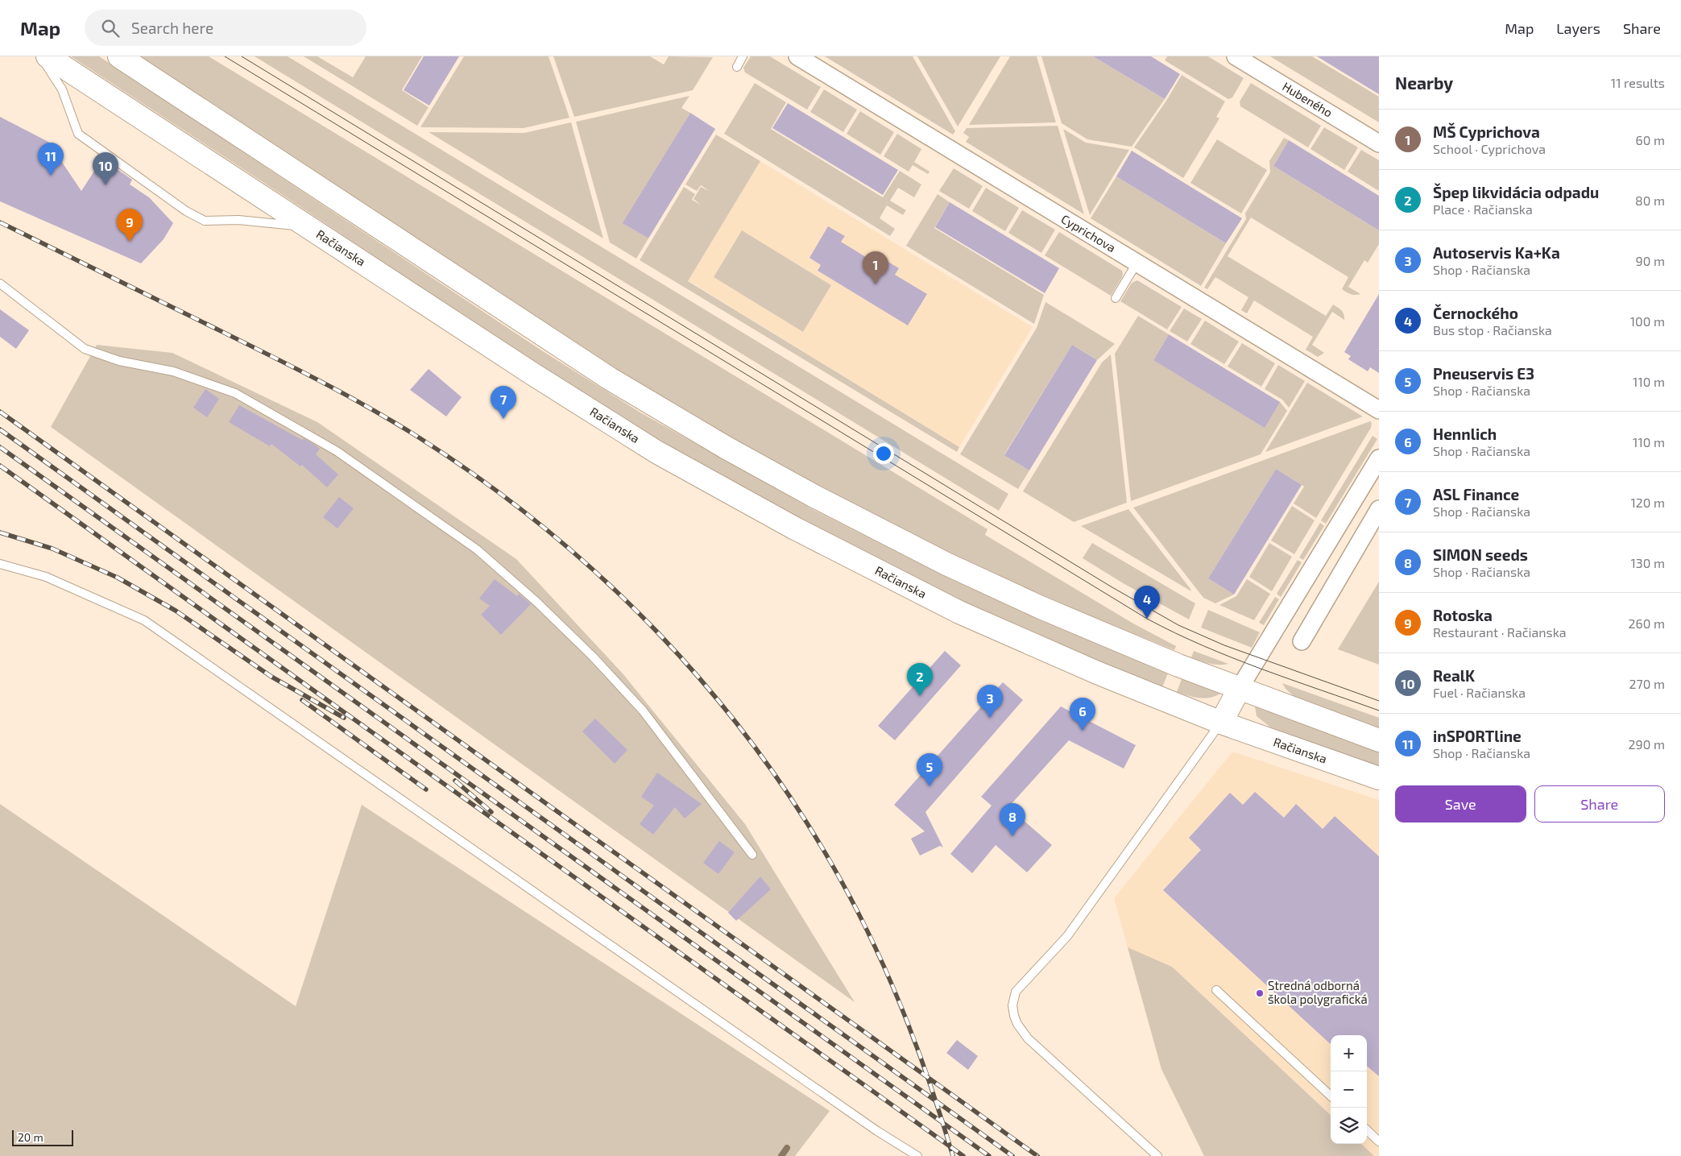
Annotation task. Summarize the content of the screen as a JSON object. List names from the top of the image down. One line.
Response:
{"streets":{"main road":["Račianska"],"street":["Hubeného","Cyprichova"]},"places":["Stredná odborná škola polygrafická"],"scale_bar":"20 m","page":{"header":"Map","search":"Search here","nav":["Map","Layers","Share"],"heading":["Nearby","11 results"],"list":[{"mark":"1","name":"MŠ Cyprichova","note":"School · Cyprichova","value":"60 m"},{"mark":"2","name":"Špep likvidácia odpadu","note":"Place · Račianska","value":"80 m"},{"mark":"3","name":"Autoservis Ka+Ka","note":"Shop · Račianska","value":"90 m"},{"mark":"4","name":"Černockého","note":"Bus stop · Račianska","value":"100 m"},{"mark":"5","name":"Pneuservis E3","note":"Shop · Račianska","value":"110 m"},{"mark":"6","name":"Hennlich","note":"Shop · Račianska","value":"110 m"},{"mark":"7","name":"ASL Finance","note":"Shop · Račianska","value":"120 m"},{"mark":"8","name":"SIMON seeds","note":"Shop · Račianska","value":"130 m"},{"mark":"9","name":"Rotoska","note":"Restaurant · Račianska","value":"260 m"},{"mark":"10","name":"RealK","note":"Fuel · Račianska","value":"270 m"},{"mark":"11","name":"inSPORTline","note":"Shop · Račianska","value":"290 m"}],"pins":["11","10","9","1","7","4","2","3","6","5","8"],"buttons":["Save","Share"],"map_buttons":["+","−"],"scale":"20 m"}}
